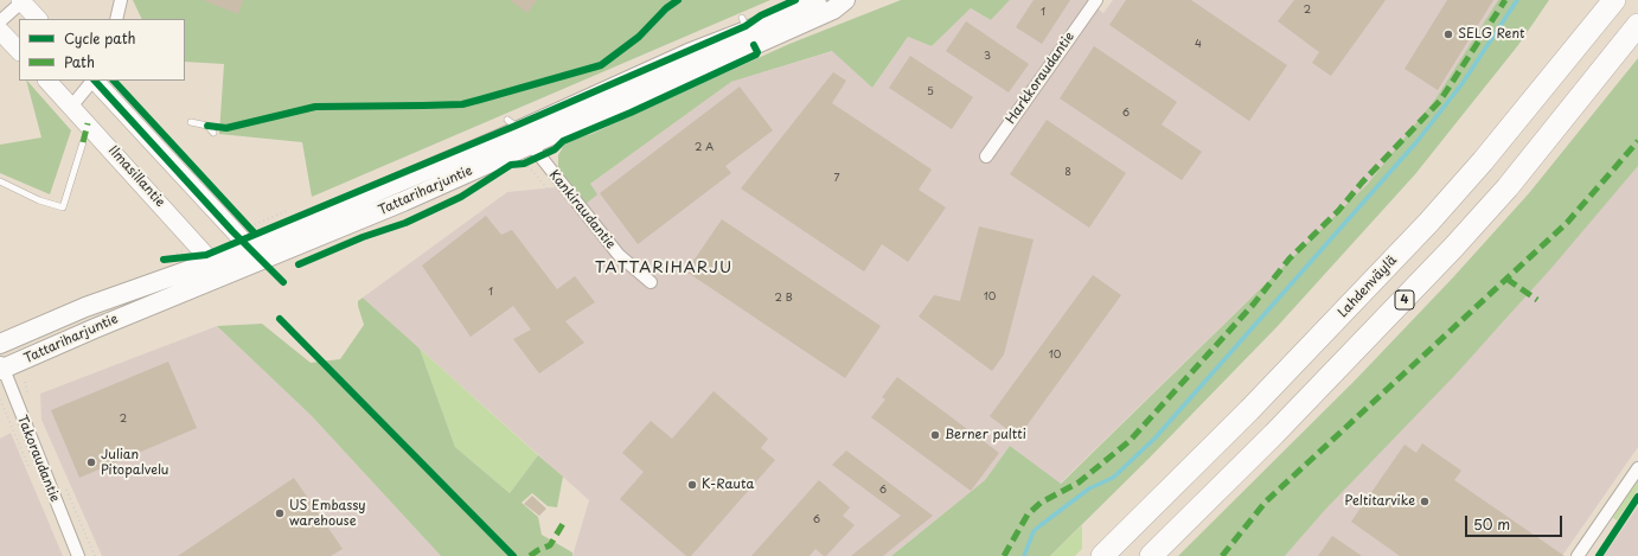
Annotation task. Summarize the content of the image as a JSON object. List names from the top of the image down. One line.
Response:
{"streets":{"highway":["Lahdenväylä","4"],"main road":["Ilmasillantie","Tattariharjuntie"],"street":["Harkkoraudantie","Kankiraudantie","Takoraudantie"]},"crossings":[["Ilmasillantie","Tattariharjuntie"],["Tattariharjuntie","Kankiraudantie"],["Tattariharjuntie","Takoraudantie"]],"districts":["TATTARIHARJU"],"places":["SELG Rent","Berner pultti","Julian Pitopalvelu","K-Rauta","Peltitarvike","US Embassy warehouse"],"house_numbers":["2","1","4","3","5","6","2 A","8","7","1","10","2 B","10","2","6","6"],"legend":["Cycle path","Path"],"scale_bar":"50 m"}
